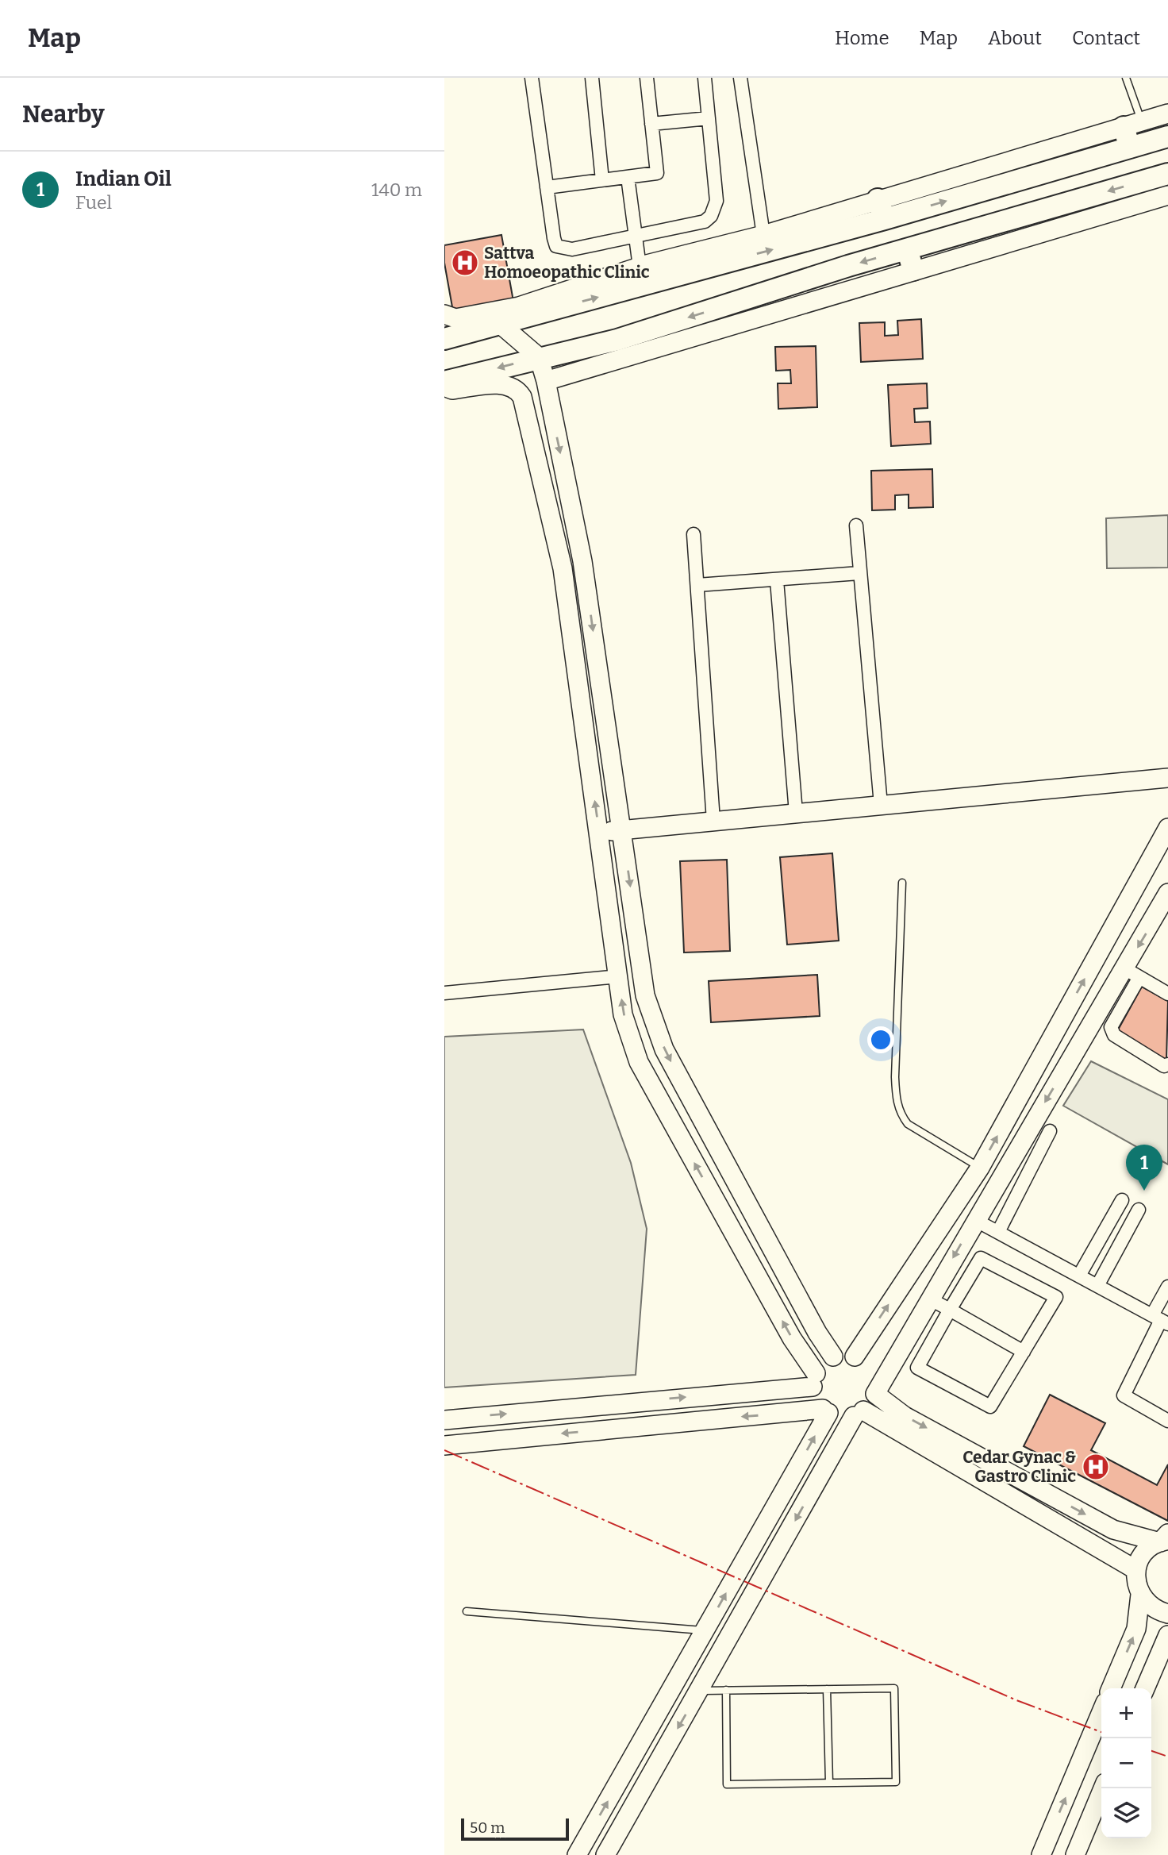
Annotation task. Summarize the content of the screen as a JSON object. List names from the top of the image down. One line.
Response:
{"places":{"hospital":["Sattva Homoeopathic Clinic","Cedar Gynac & Gastro Clinic"]},"scale_bar":"50 m","page":{"header":"Map","nav":["Home","Map","About","Contact"],"heading":"Nearby","list":[{"mark":"1","name":"Indian Oil","note":"Fuel","value":"140 m"}],"pins":"1","map_buttons":["+","−"],"scale":"50 m"}}
